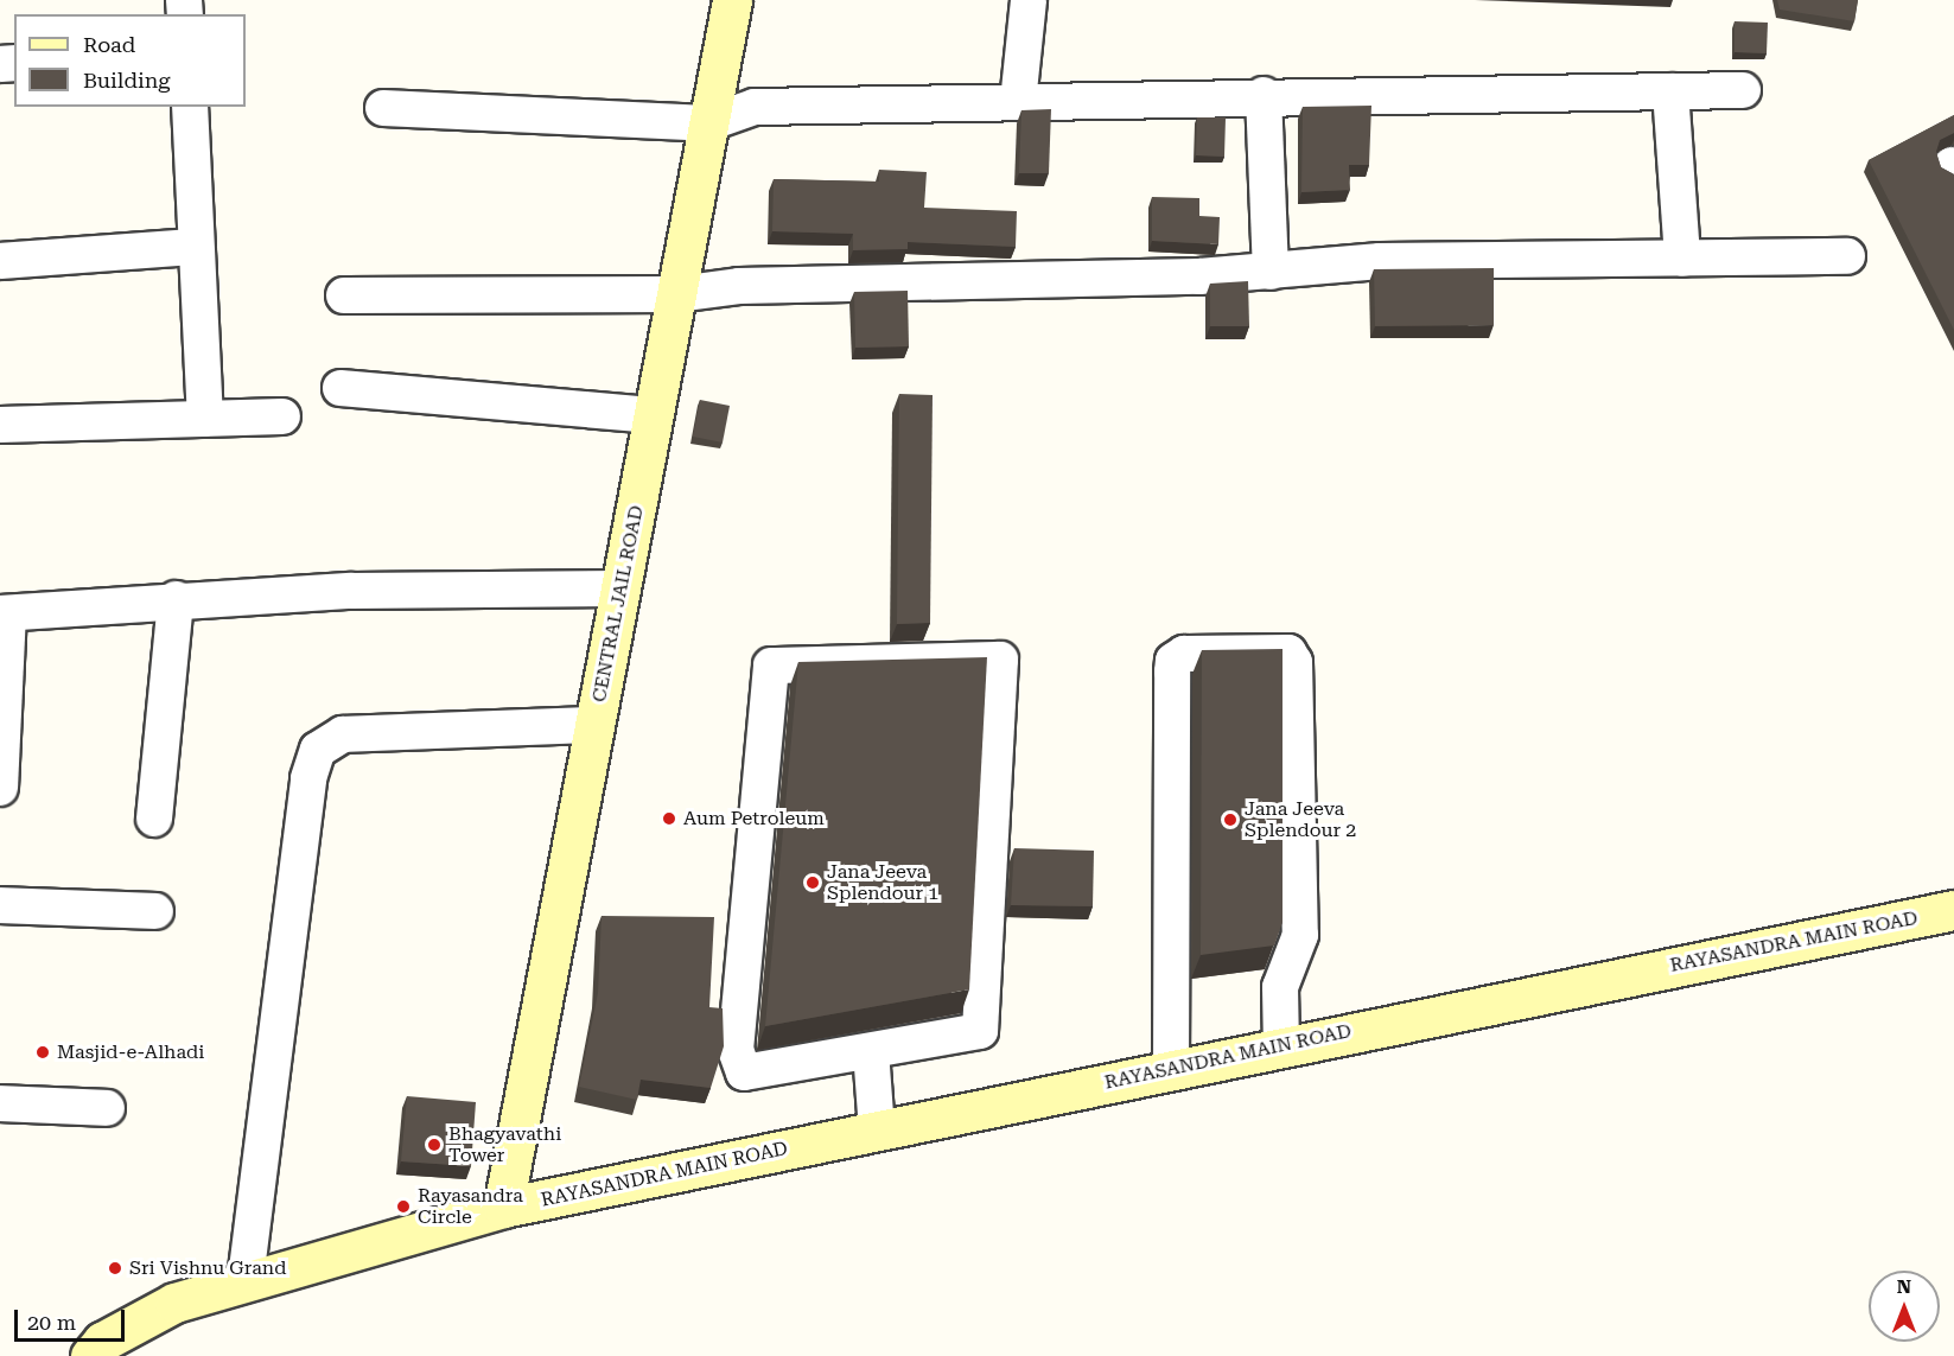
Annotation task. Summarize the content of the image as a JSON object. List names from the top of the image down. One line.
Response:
{"streets":{"main road":["CENTRAL JAIL ROAD","RAYASANDRA MAIN ROAD"]},"crossings":[["CENTRAL JAIL ROAD","RAYASANDRA MAIN ROAD"]],"places":["Aum Petroleum","Jana Jeeva Splendour 2","Jana Jeeva Splendour 1","Masjid-e-Alhadi","Bhagyavathi Tower","Rayasandra Circle","Sri Vishnu Grand"],"legend":["Road","Building"],"scale_bar":"20 m","north":"top"}
